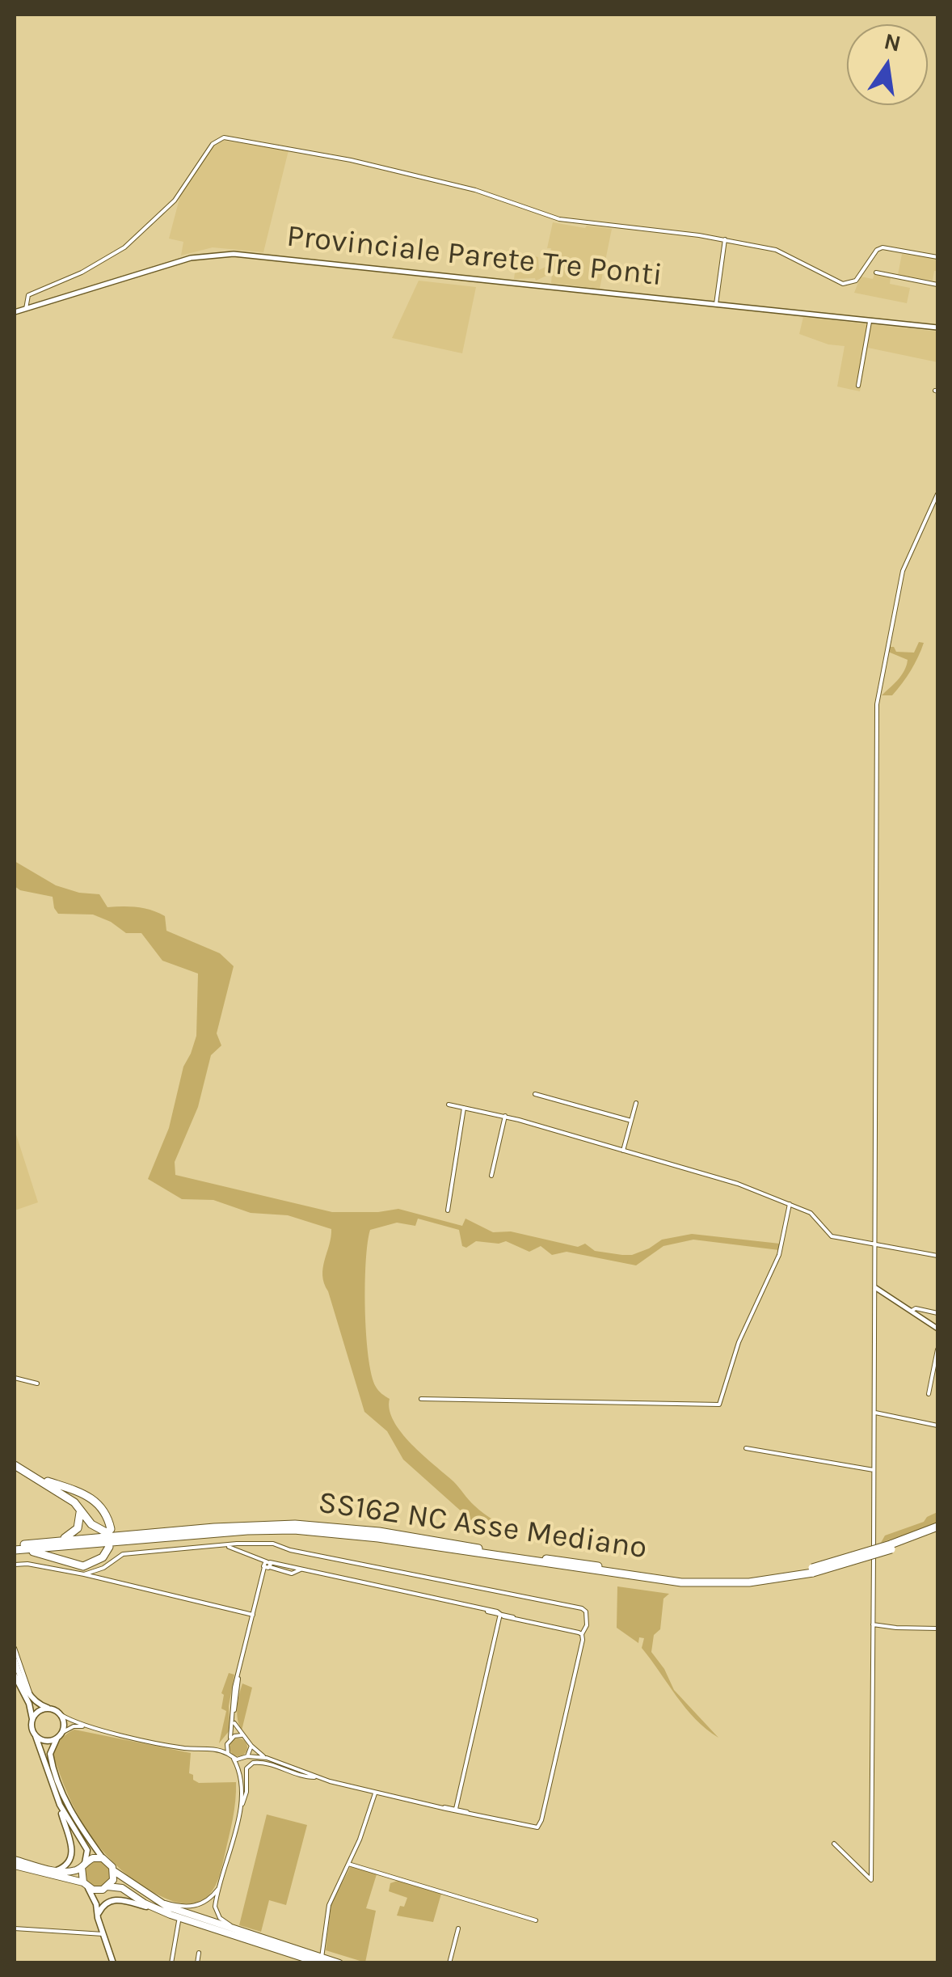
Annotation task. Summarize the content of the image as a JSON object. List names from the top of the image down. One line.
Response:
{"streets":{"highway":["SS162 NC Asse Mediano"],"street":["Provinciale Parete Tre Ponti"]},"north":"top"}
